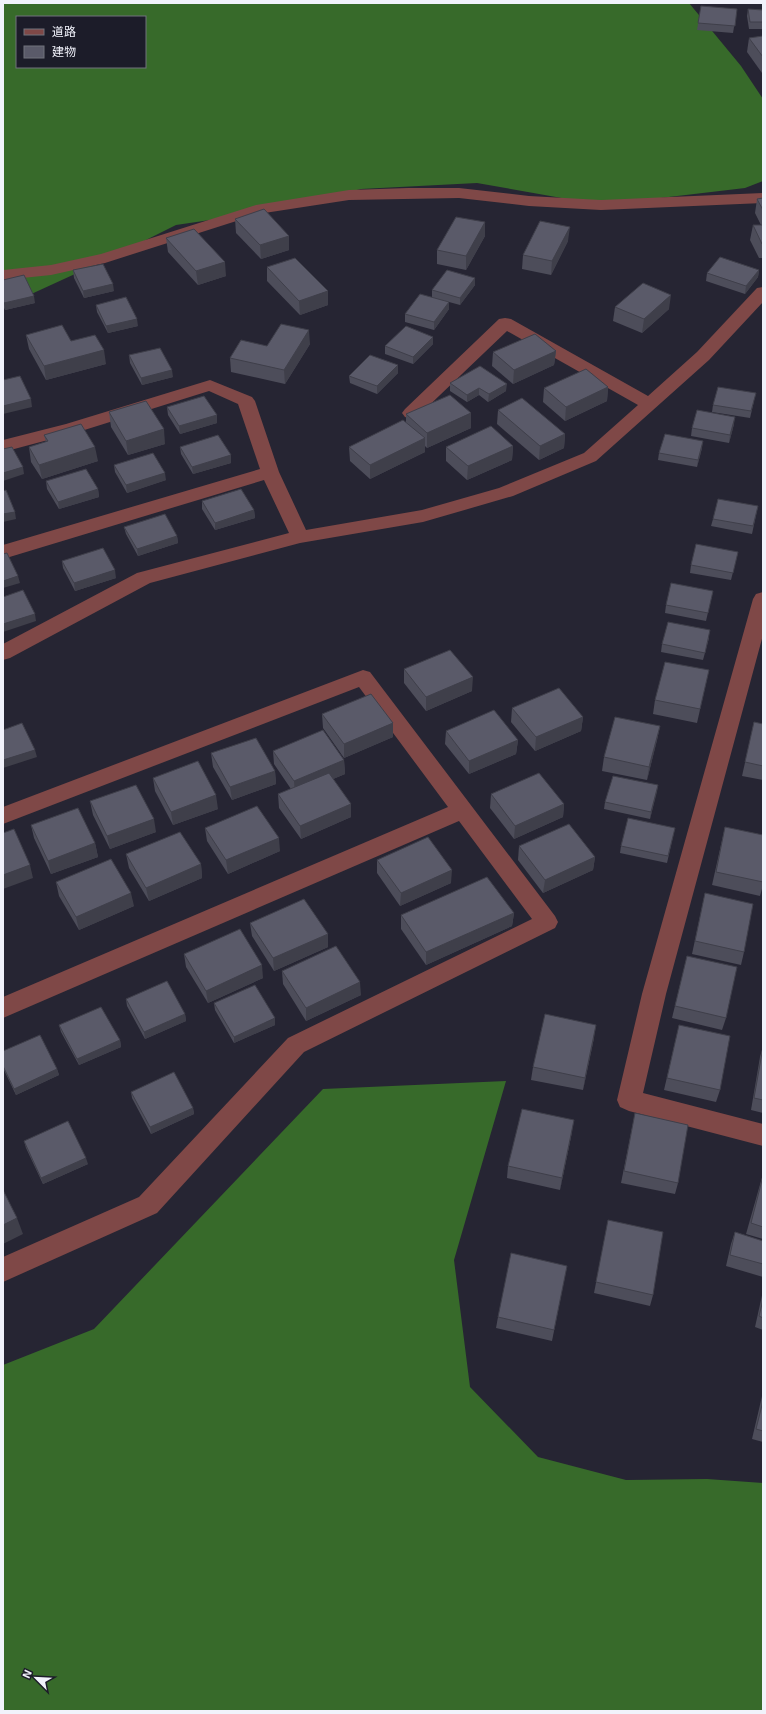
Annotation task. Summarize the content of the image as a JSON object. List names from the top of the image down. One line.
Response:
{"legend":["道路","建物"],"north":"top left"}
